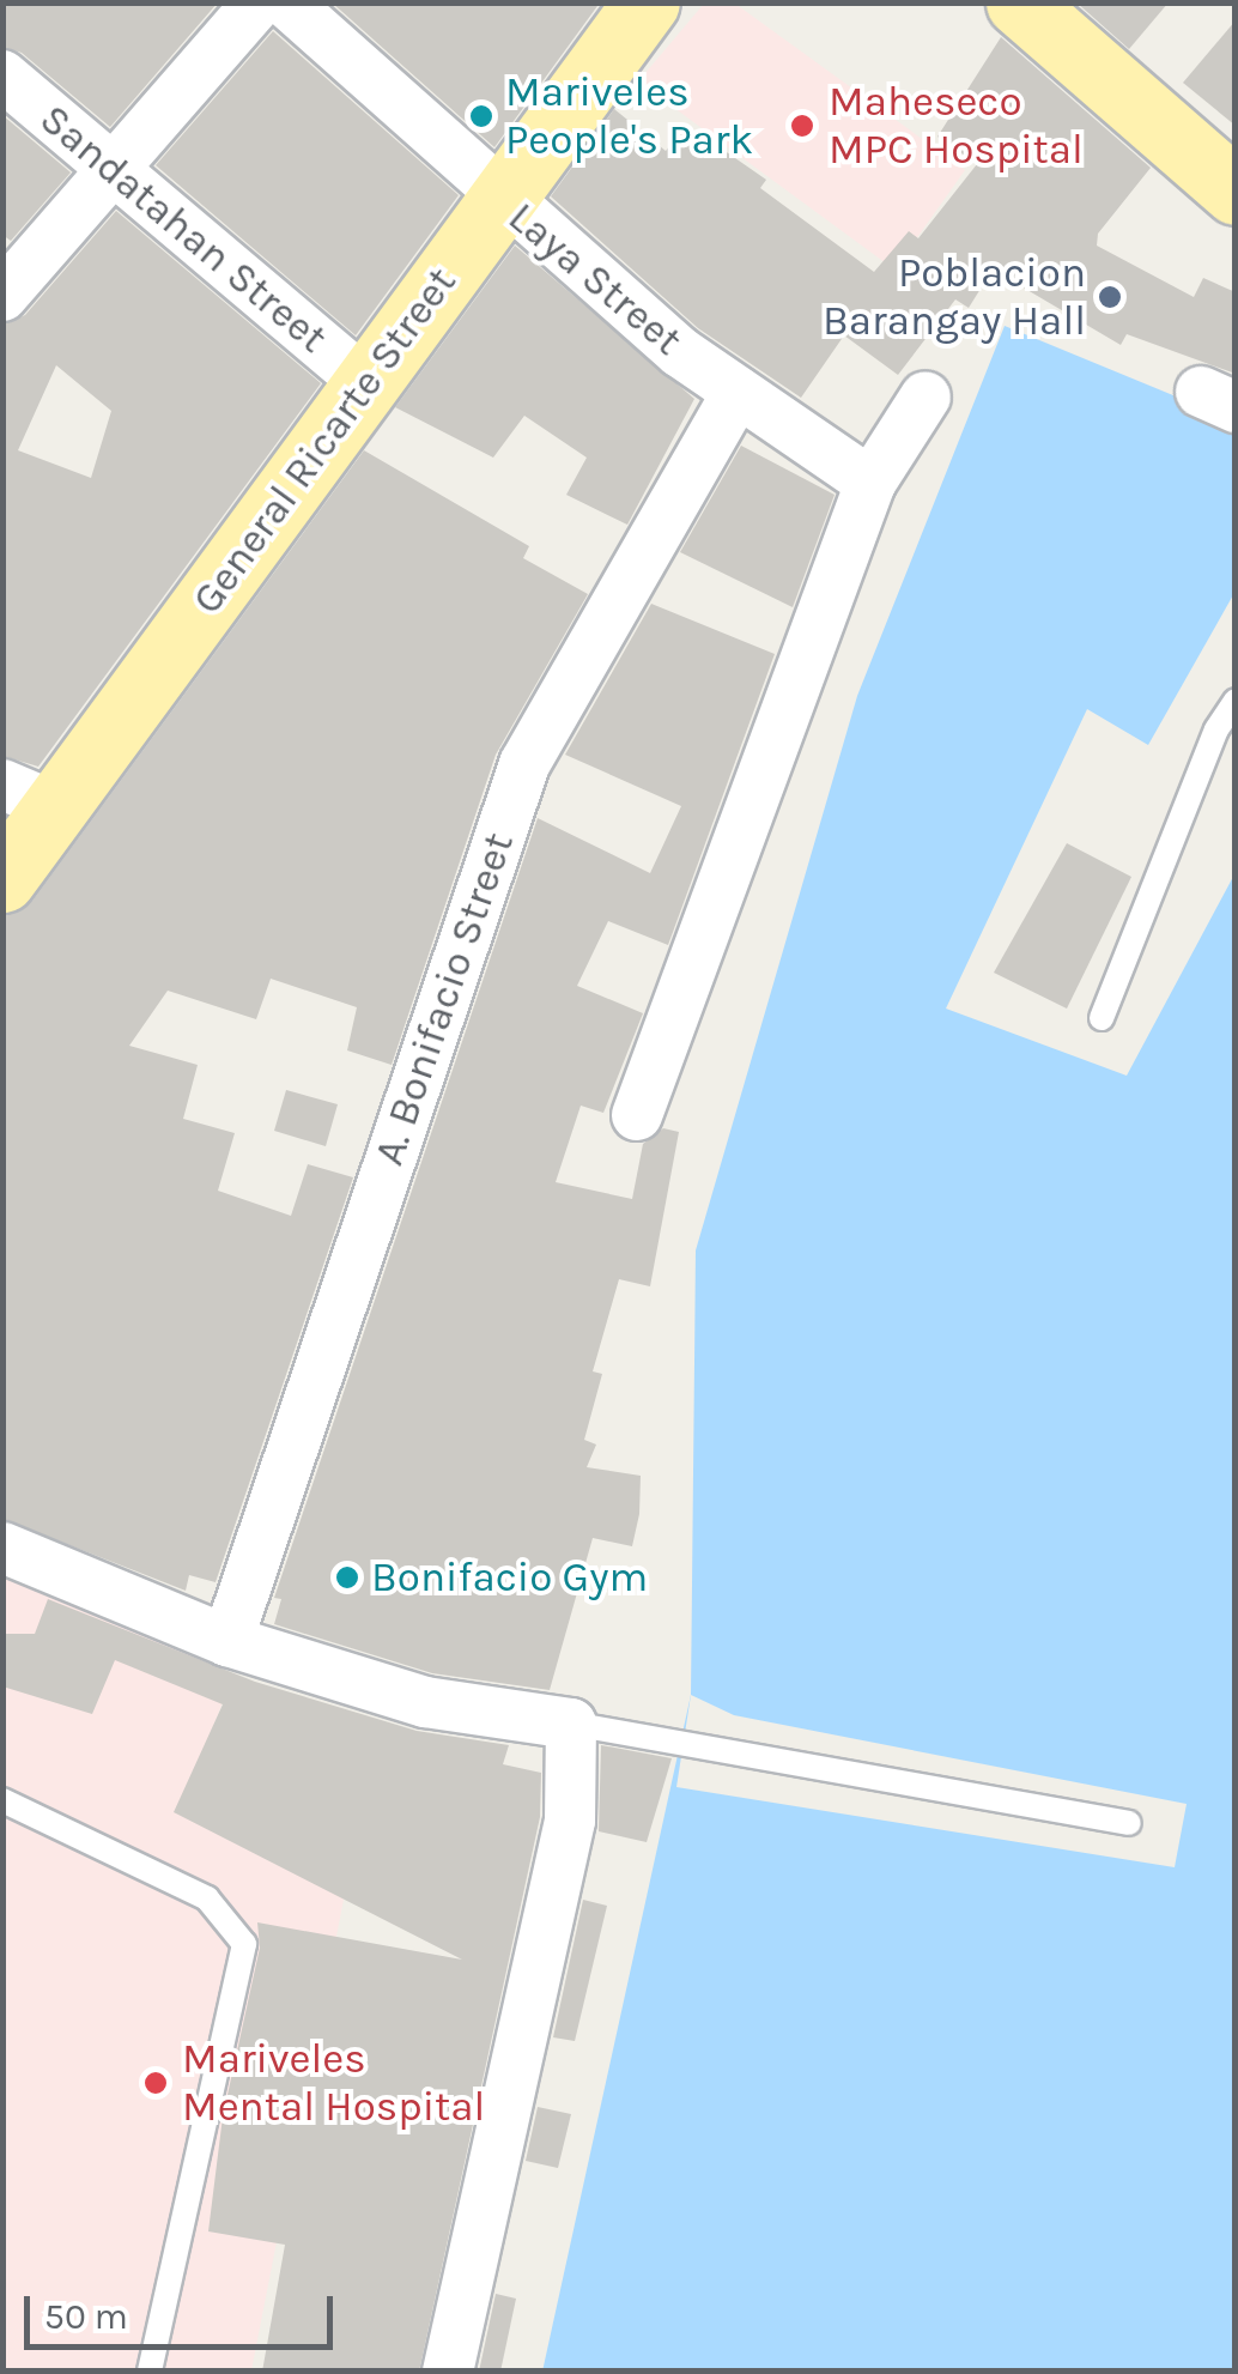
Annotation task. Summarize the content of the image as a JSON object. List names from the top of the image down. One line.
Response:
{"streets":{"main road":["General Ricarte Street"],"street":["Sandatahan Street","Laya Street","A. Bonifacio Street"]},"crossings":[["Sandatahan Street","General Ricarte Street"],["Laya Street","General Ricarte Street"],["Laya Street","A. Bonifacio Street"]],"places":["Mariveles People's Park","Maheseco MPC Hospital","Poblacion Barangay Hall","Bonifacio Gym","Mariveles Mental Hospital"],"scale_bar":"50 m"}
